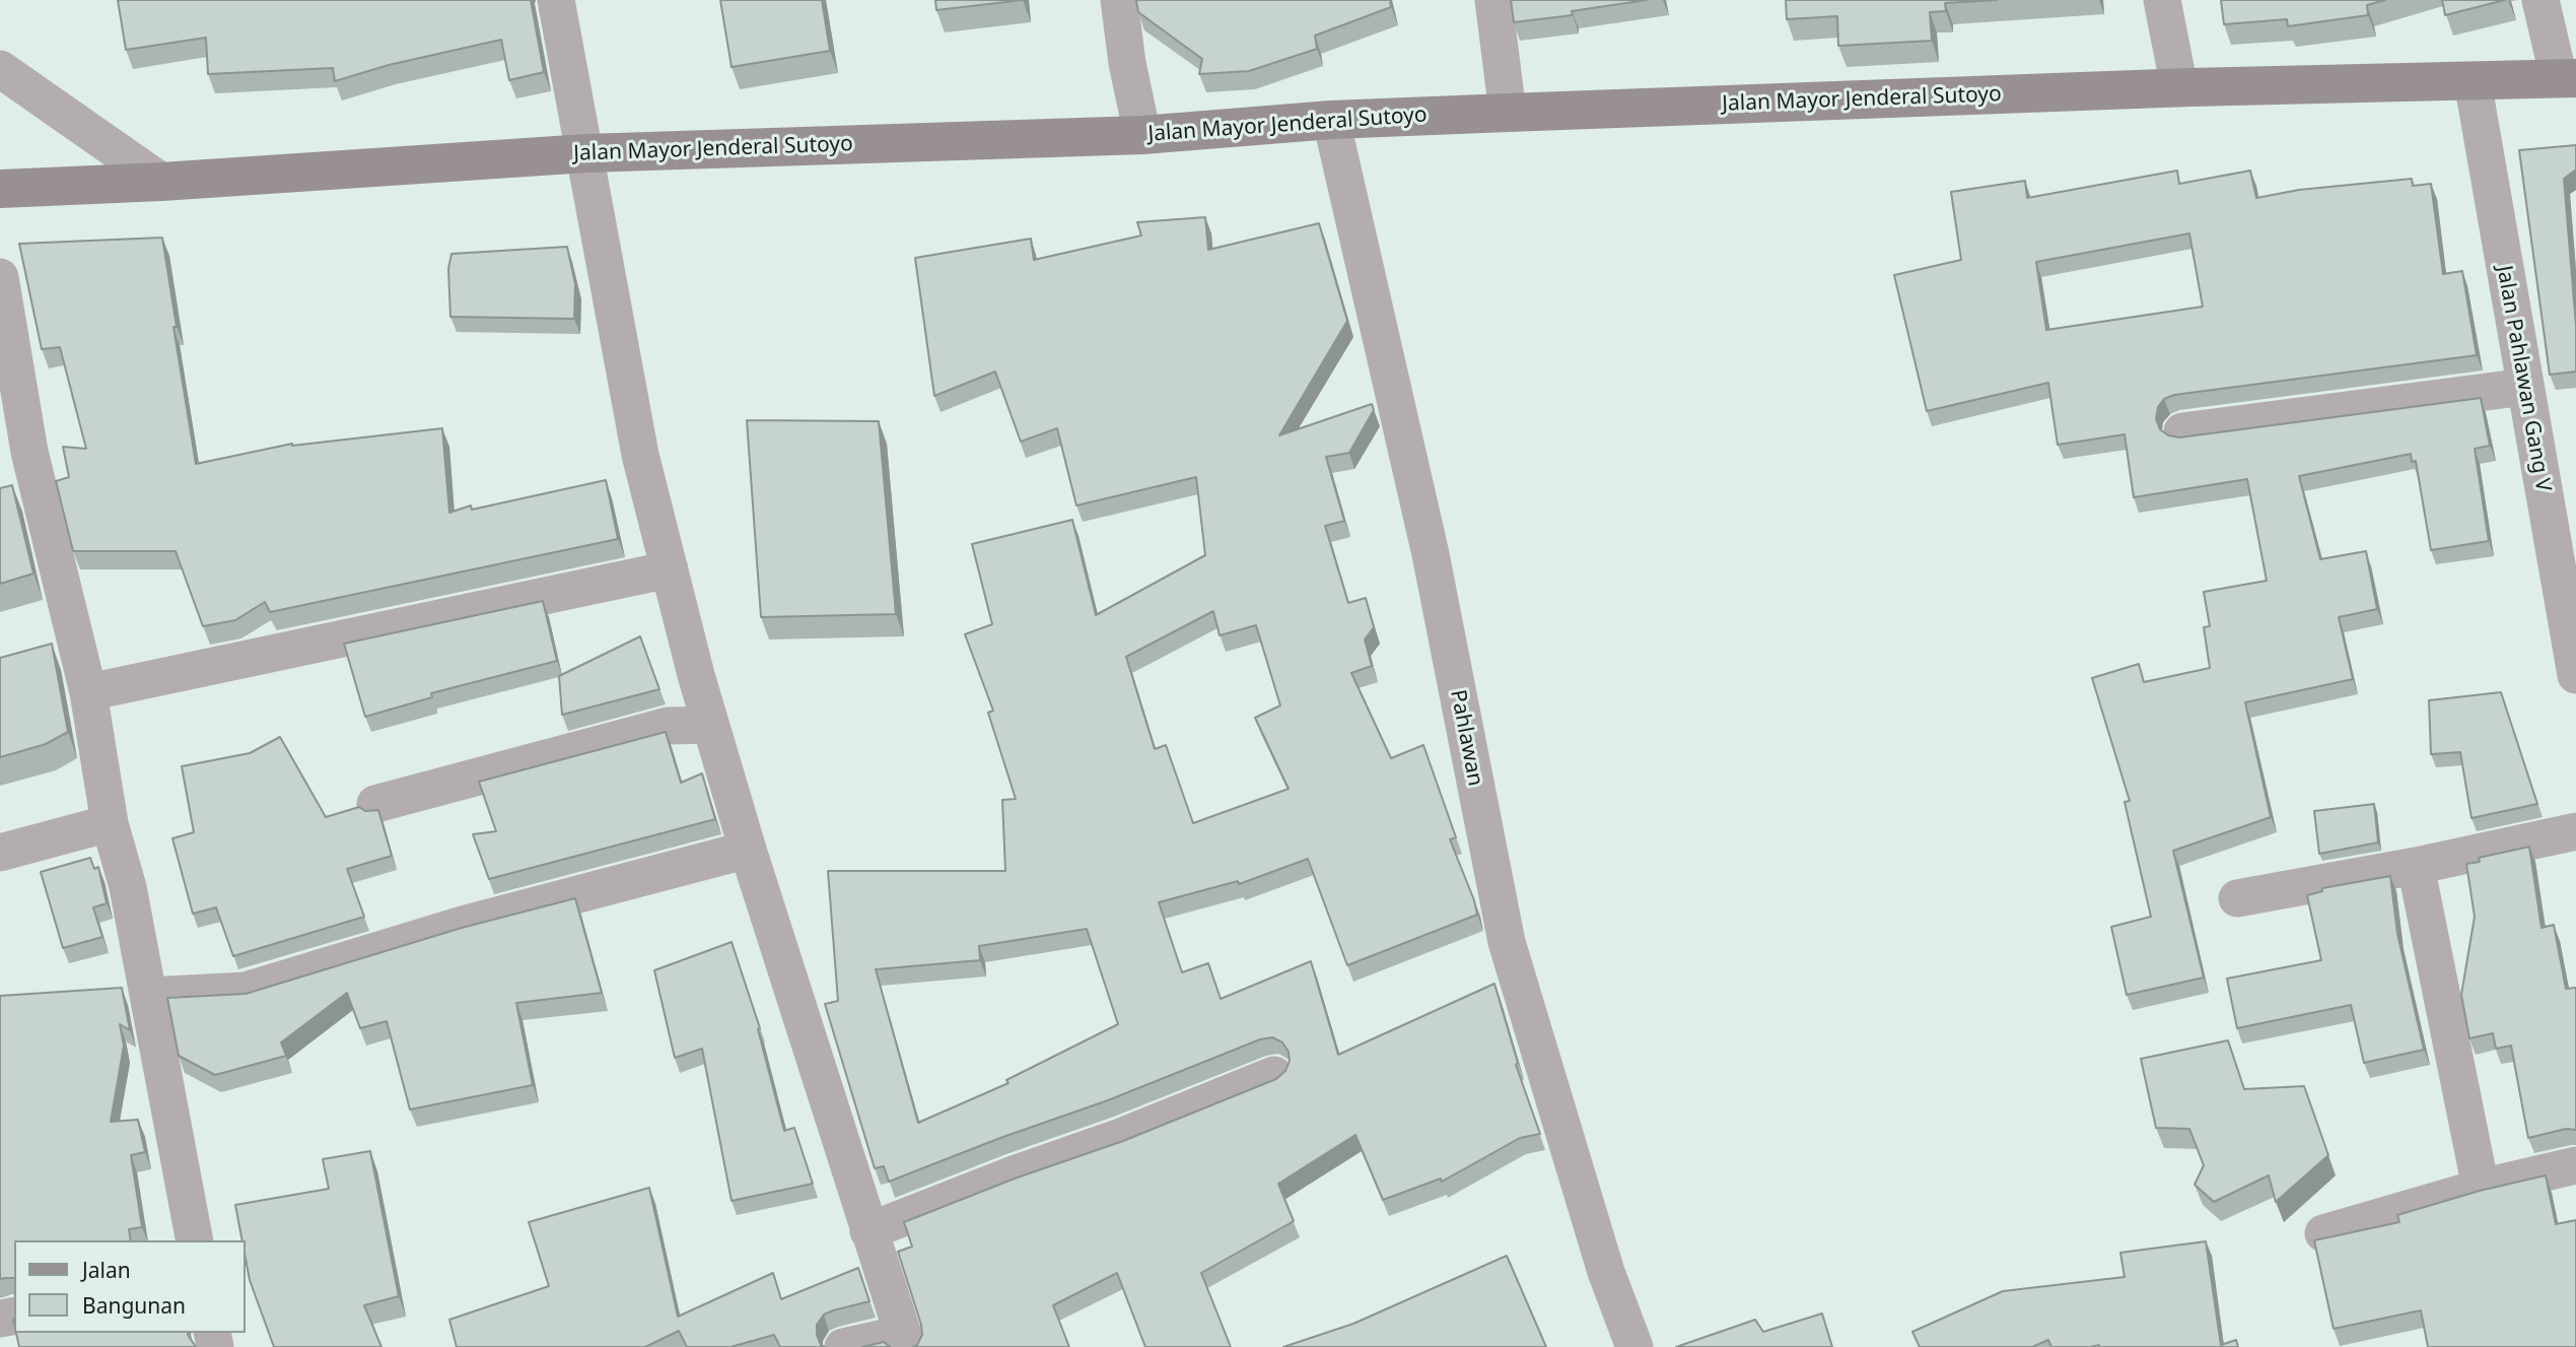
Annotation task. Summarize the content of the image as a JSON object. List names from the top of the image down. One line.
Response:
{"streets":{"main road":["Jalan Mayor Jenderal Sutoyo"],"street":["Jalan Pahlawan Gang V","Pahlawan"]},"crossings":[["Jalan Mayor Jenderal Sutoyo","Jalan Pahlawan Gang V"],["Jalan Mayor Jenderal Sutoyo","Pahlawan"]],"legend":["Jalan","Bangunan"]}
